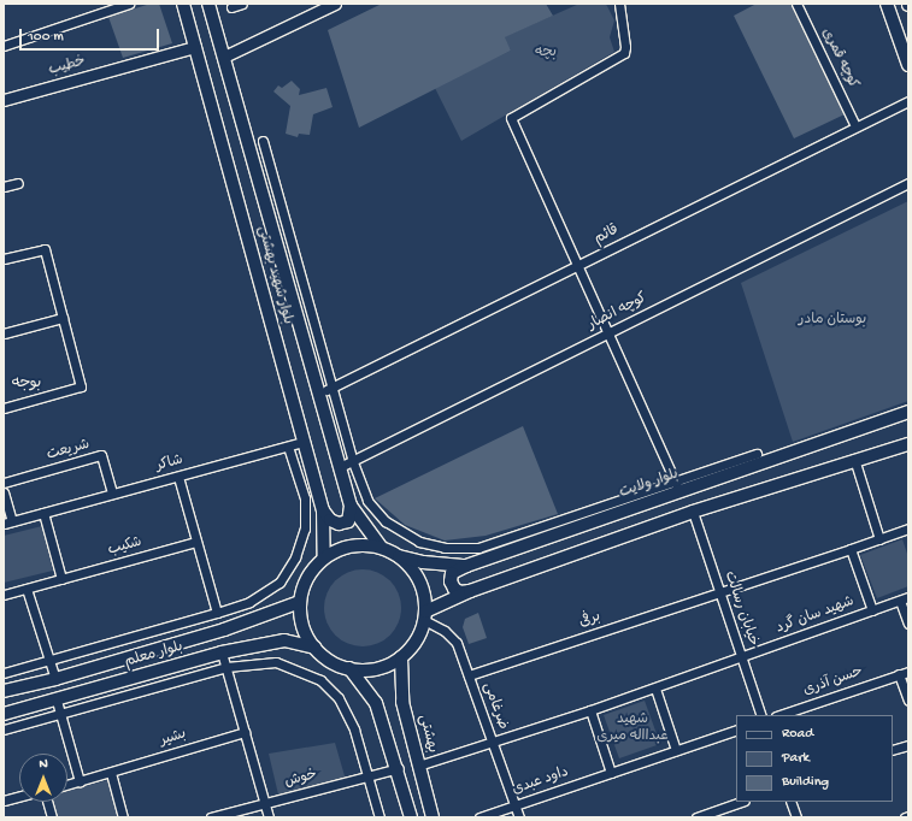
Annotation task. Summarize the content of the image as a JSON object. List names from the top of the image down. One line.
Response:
{"streets":{"main road":["بلوار شهید بهشتی","بلوار ولایت","بلوار معلم","بهشتی"],"street":["کوچه قمری","خطیب","قائم","کوچه انصار","شریعت","شاکر","شکیب","خیابان رسالت","شهید سان گرد","برفی","حسن آذری","ضرغامی","بشیر","خوش","داود عبدی"]},"crossings":[["کوچه قمری","قائم"],["خطیب","بلوار شهید بهشتی"],["قائم","بلوار شهید بهشتی"],["بلوار شهید بهشتی","کوچه انصار"],["بلوار شهید بهشتی","شاکر"],["بلوار شهید بهشتی","بلوار ولایت"],["بلوار شهید بهشتی","بلوار معلم"],["بلوار شهید بهشتی","ضرغامی"],["بلوار شهید بهشتی","بهشتی"],["شریعت","شاکر"],["بلوار ولایت","بلوار معلم"],["بلوار ولایت","ضرغامی"],["بلوار ولایت","بهشتی"],["خیابان رسالت","شهید سان گرد"],["خیابان رسالت","برفی"],["شهید سان گرد","ضرغامی"],["شهید سان گرد","بهشتی"],["برفی","ضرغامی"],["بلوار معلم","ضرغامی"],["بلوار معلم","بهشتی"],["ضرغامی","بهشتی"],["ضرغامی","داود عبدی"]],"districts":["بوجه"],"parks":["بچه","بوستان مادر","شهید عبدااله میری"],"legend":["Road","Park","Building"],"scale_bar":"100 m","north":"top"}
